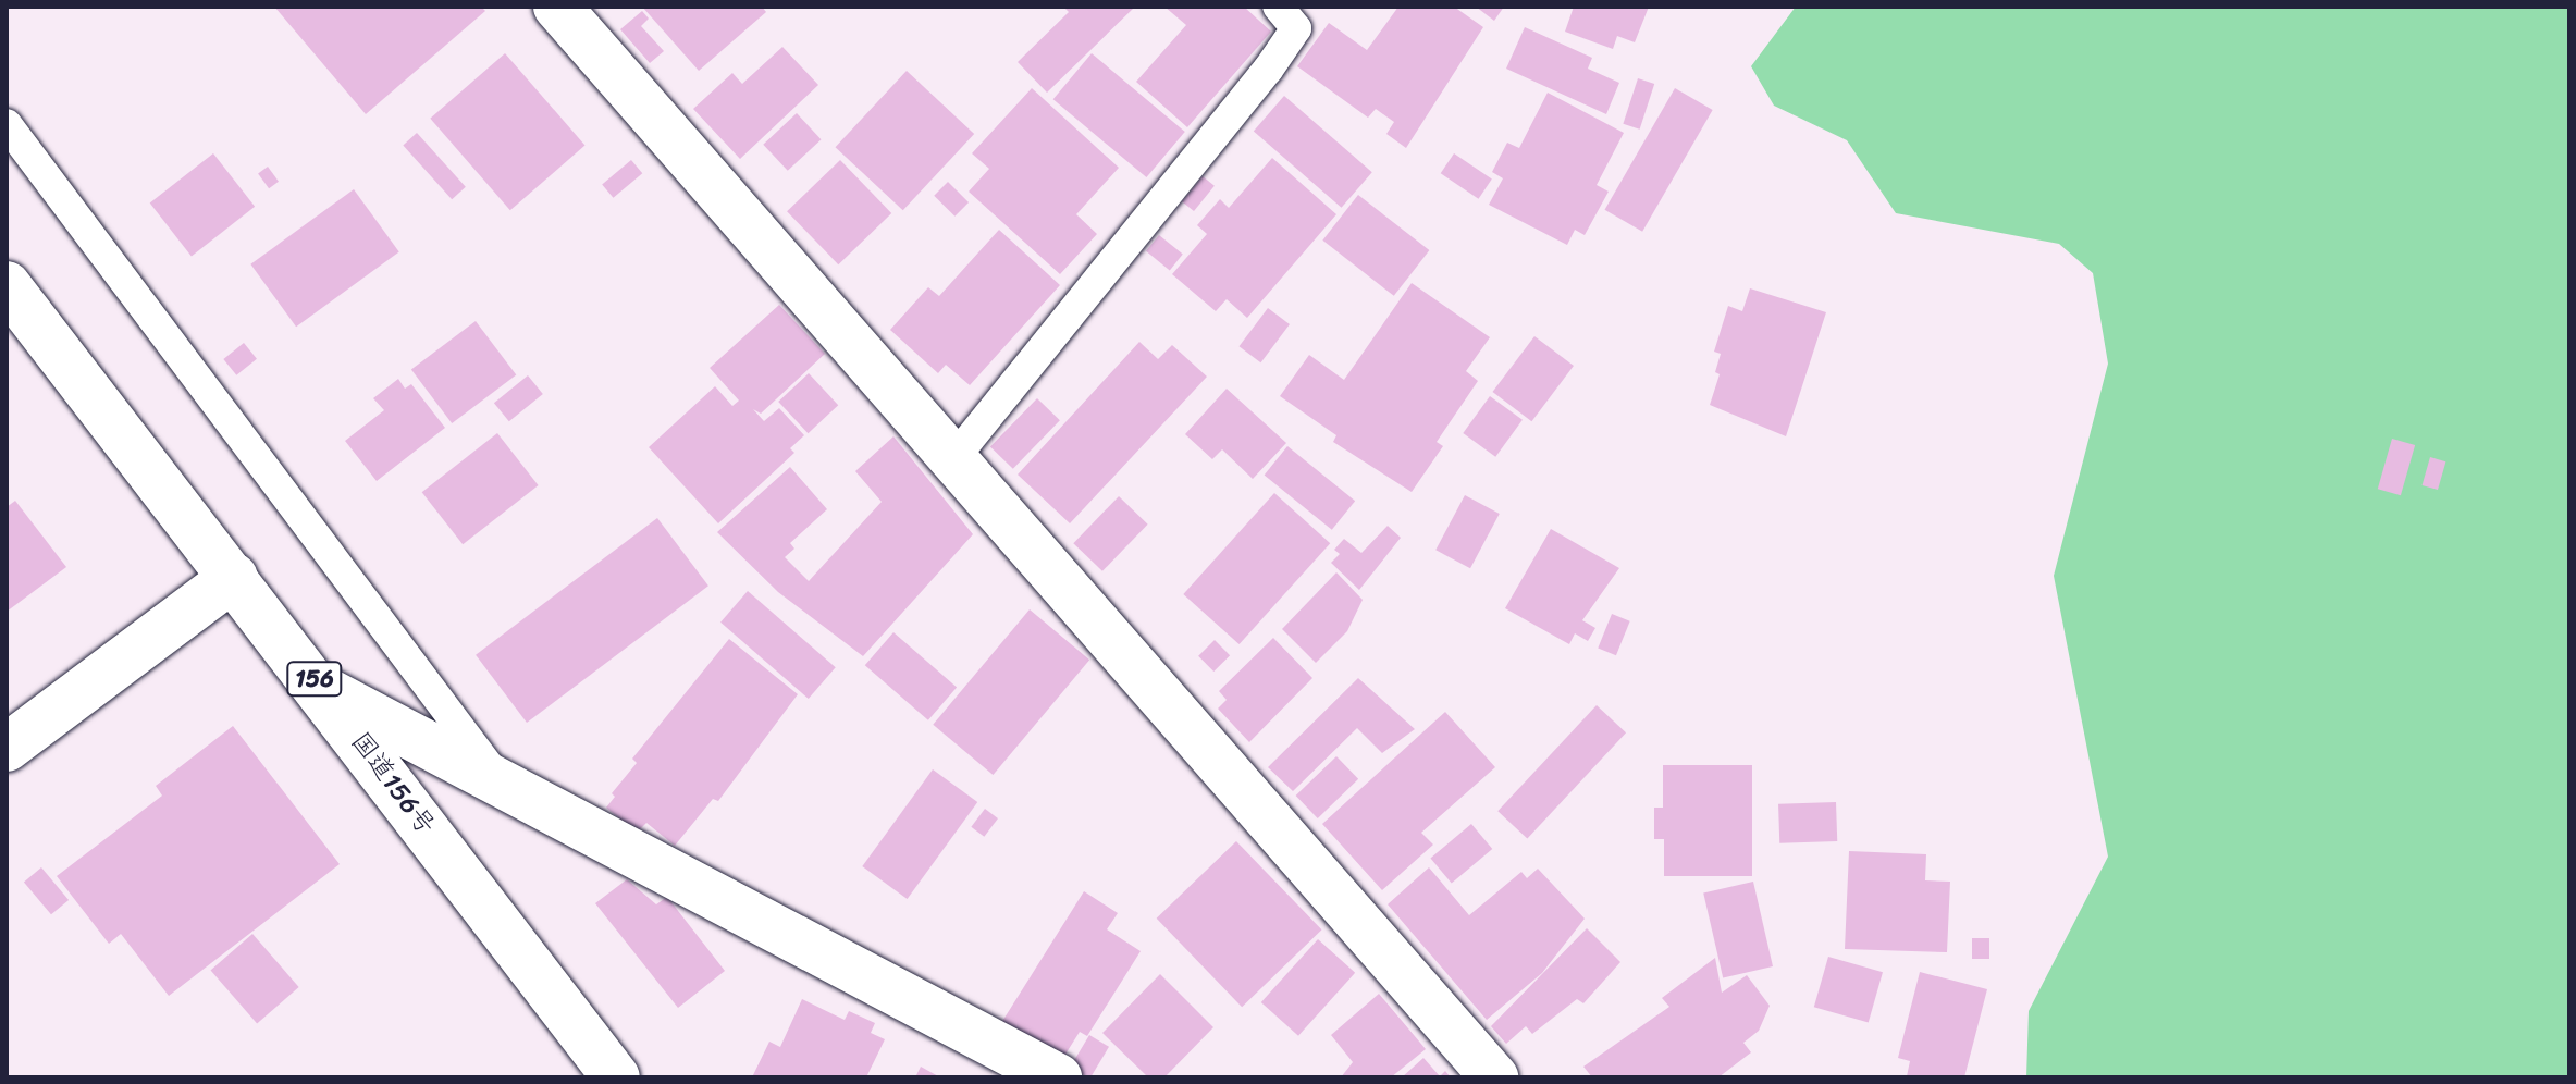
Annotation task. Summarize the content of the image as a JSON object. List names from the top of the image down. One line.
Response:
{"streets":{"main road":["156","国道156号"]}}
